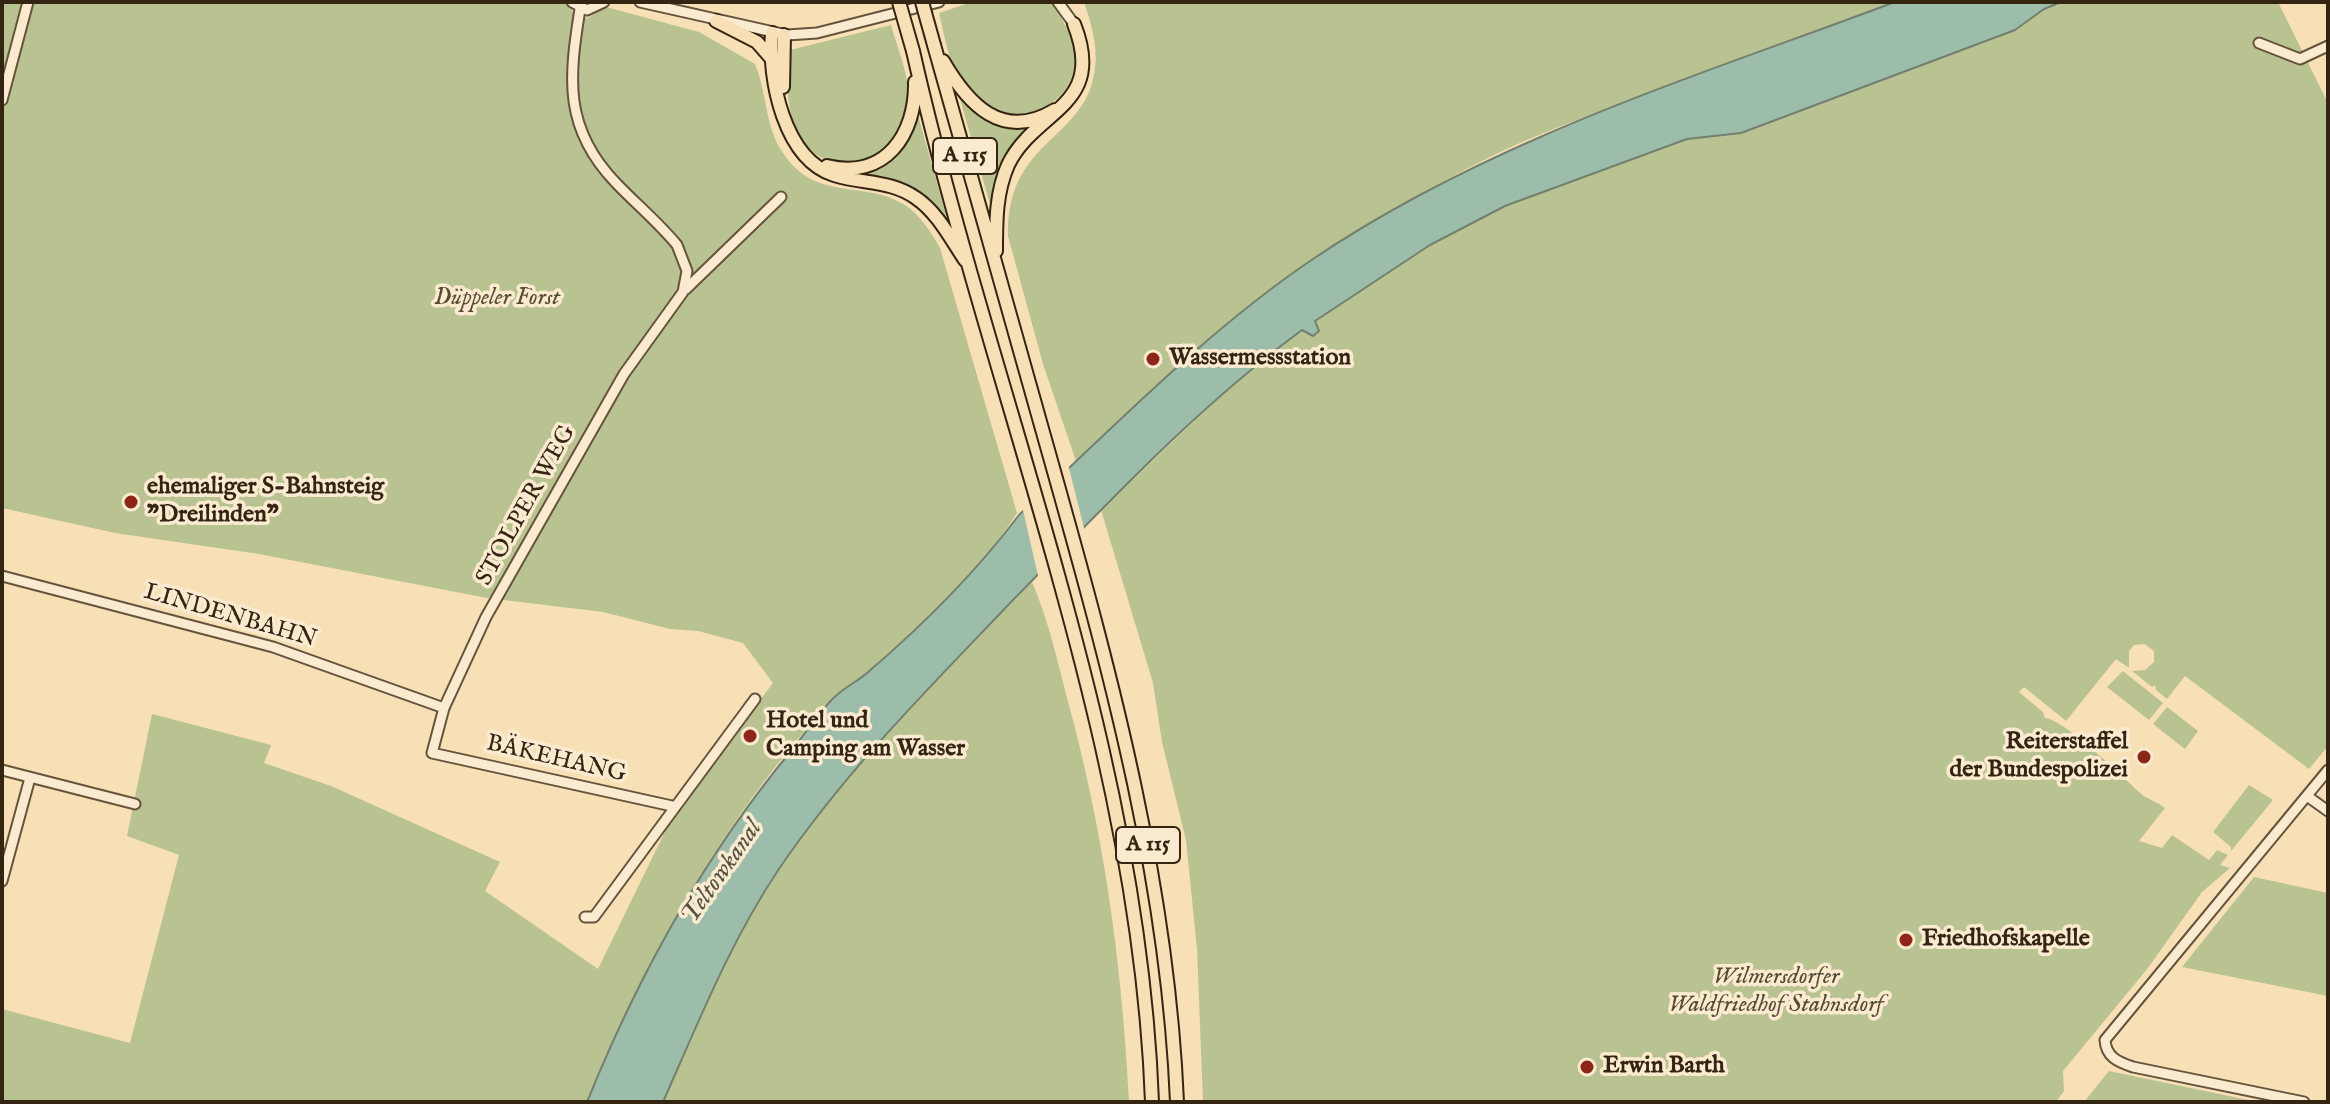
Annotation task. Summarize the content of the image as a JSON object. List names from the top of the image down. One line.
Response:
{"streets":{"highway":["A 115"],"street":["STOLPER WEG","LINDENBAHN","BÄKEHANG"]},"crossings":[["STOLPER WEG","LINDENBAHN"],["STOLPER WEG","BÄKEHANG"]],"water":["Teltowkanal"],"parks":["Düppeler Forst","Wilmersdorfer Waldfriedhof Stahnsdorf"],"places":["Wassermessstation","ehemaliger S-Bahnsteig \"Dreilinden\"","Hotel und Camping am Wasser","Reiterstaffel der Bundespolizei","Friedhofskapelle","Erwin Barth"]}
